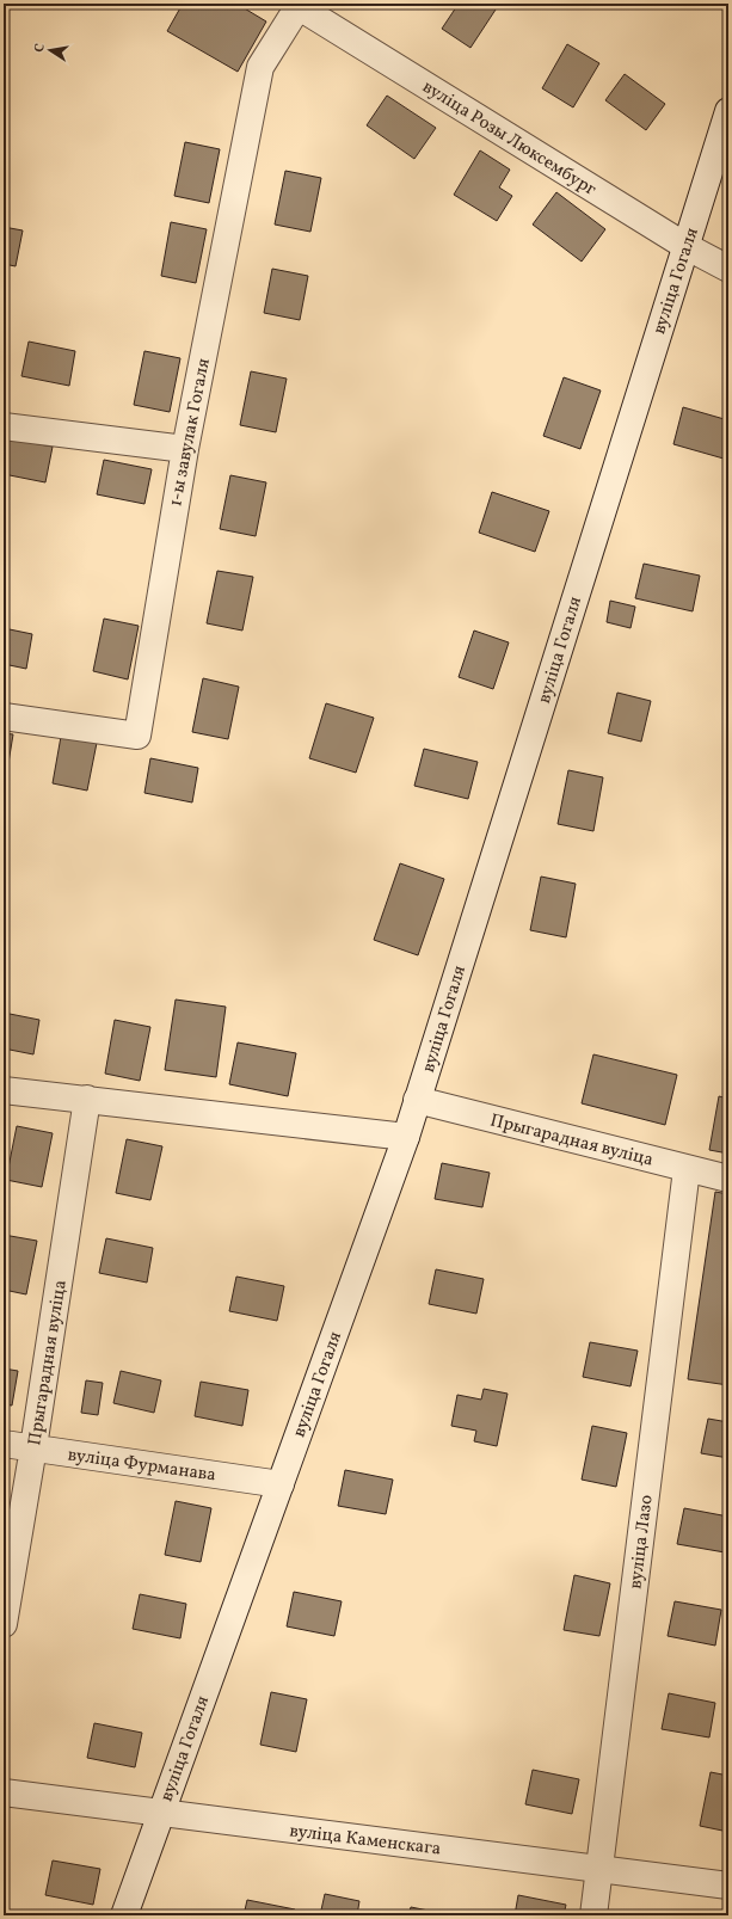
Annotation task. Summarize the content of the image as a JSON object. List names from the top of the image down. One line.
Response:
{"streets":{"street":["вуліца Розы Люксембург","вуліца Гогаля","1-ы завулак Гогаля","Прыгарадная вуліца","вуліца Фурманава","вуліца Лазо","вуліца Каменскага"]},"crossings":[["вуліца Розы Люксембург","вуліца Гогаля"],["вуліца Розы Люксембург","1-ы завулак Гогаля"],["вуліца Гогаля","Прыгарадная вуліца"],["вуліца Гогаля","вуліца Фурманава"],["вуліца Гогаля","вуліца Каменскага"],["Прыгарадная вуліца","вуліца Фурманава"],["Прыгарадная вуліца","вуліца Лазо"],["вуліца Лазо","вуліца Каменскага"]],"north":"left"}
